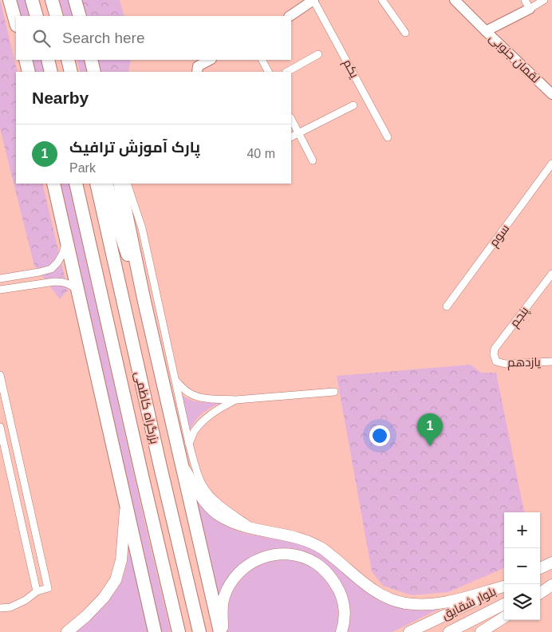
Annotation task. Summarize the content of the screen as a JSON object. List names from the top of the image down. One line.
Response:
{"streets":{"highway":["بزرگراه کاظمی"],"main road":["بلوار شقایق"],"street":["لقمان جنوبی","یکم","سوم","پنجم","یازدهم"]},"crossings":[["پنجم","یازدهم"]],"page":{"search":"Search here","heading":"Nearby","list":[{"mark":"1","name":"پارک آموزش ترافیک","note":"Park","value":"40 m"}],"pins":"1","map_buttons":["+","−"]}}
